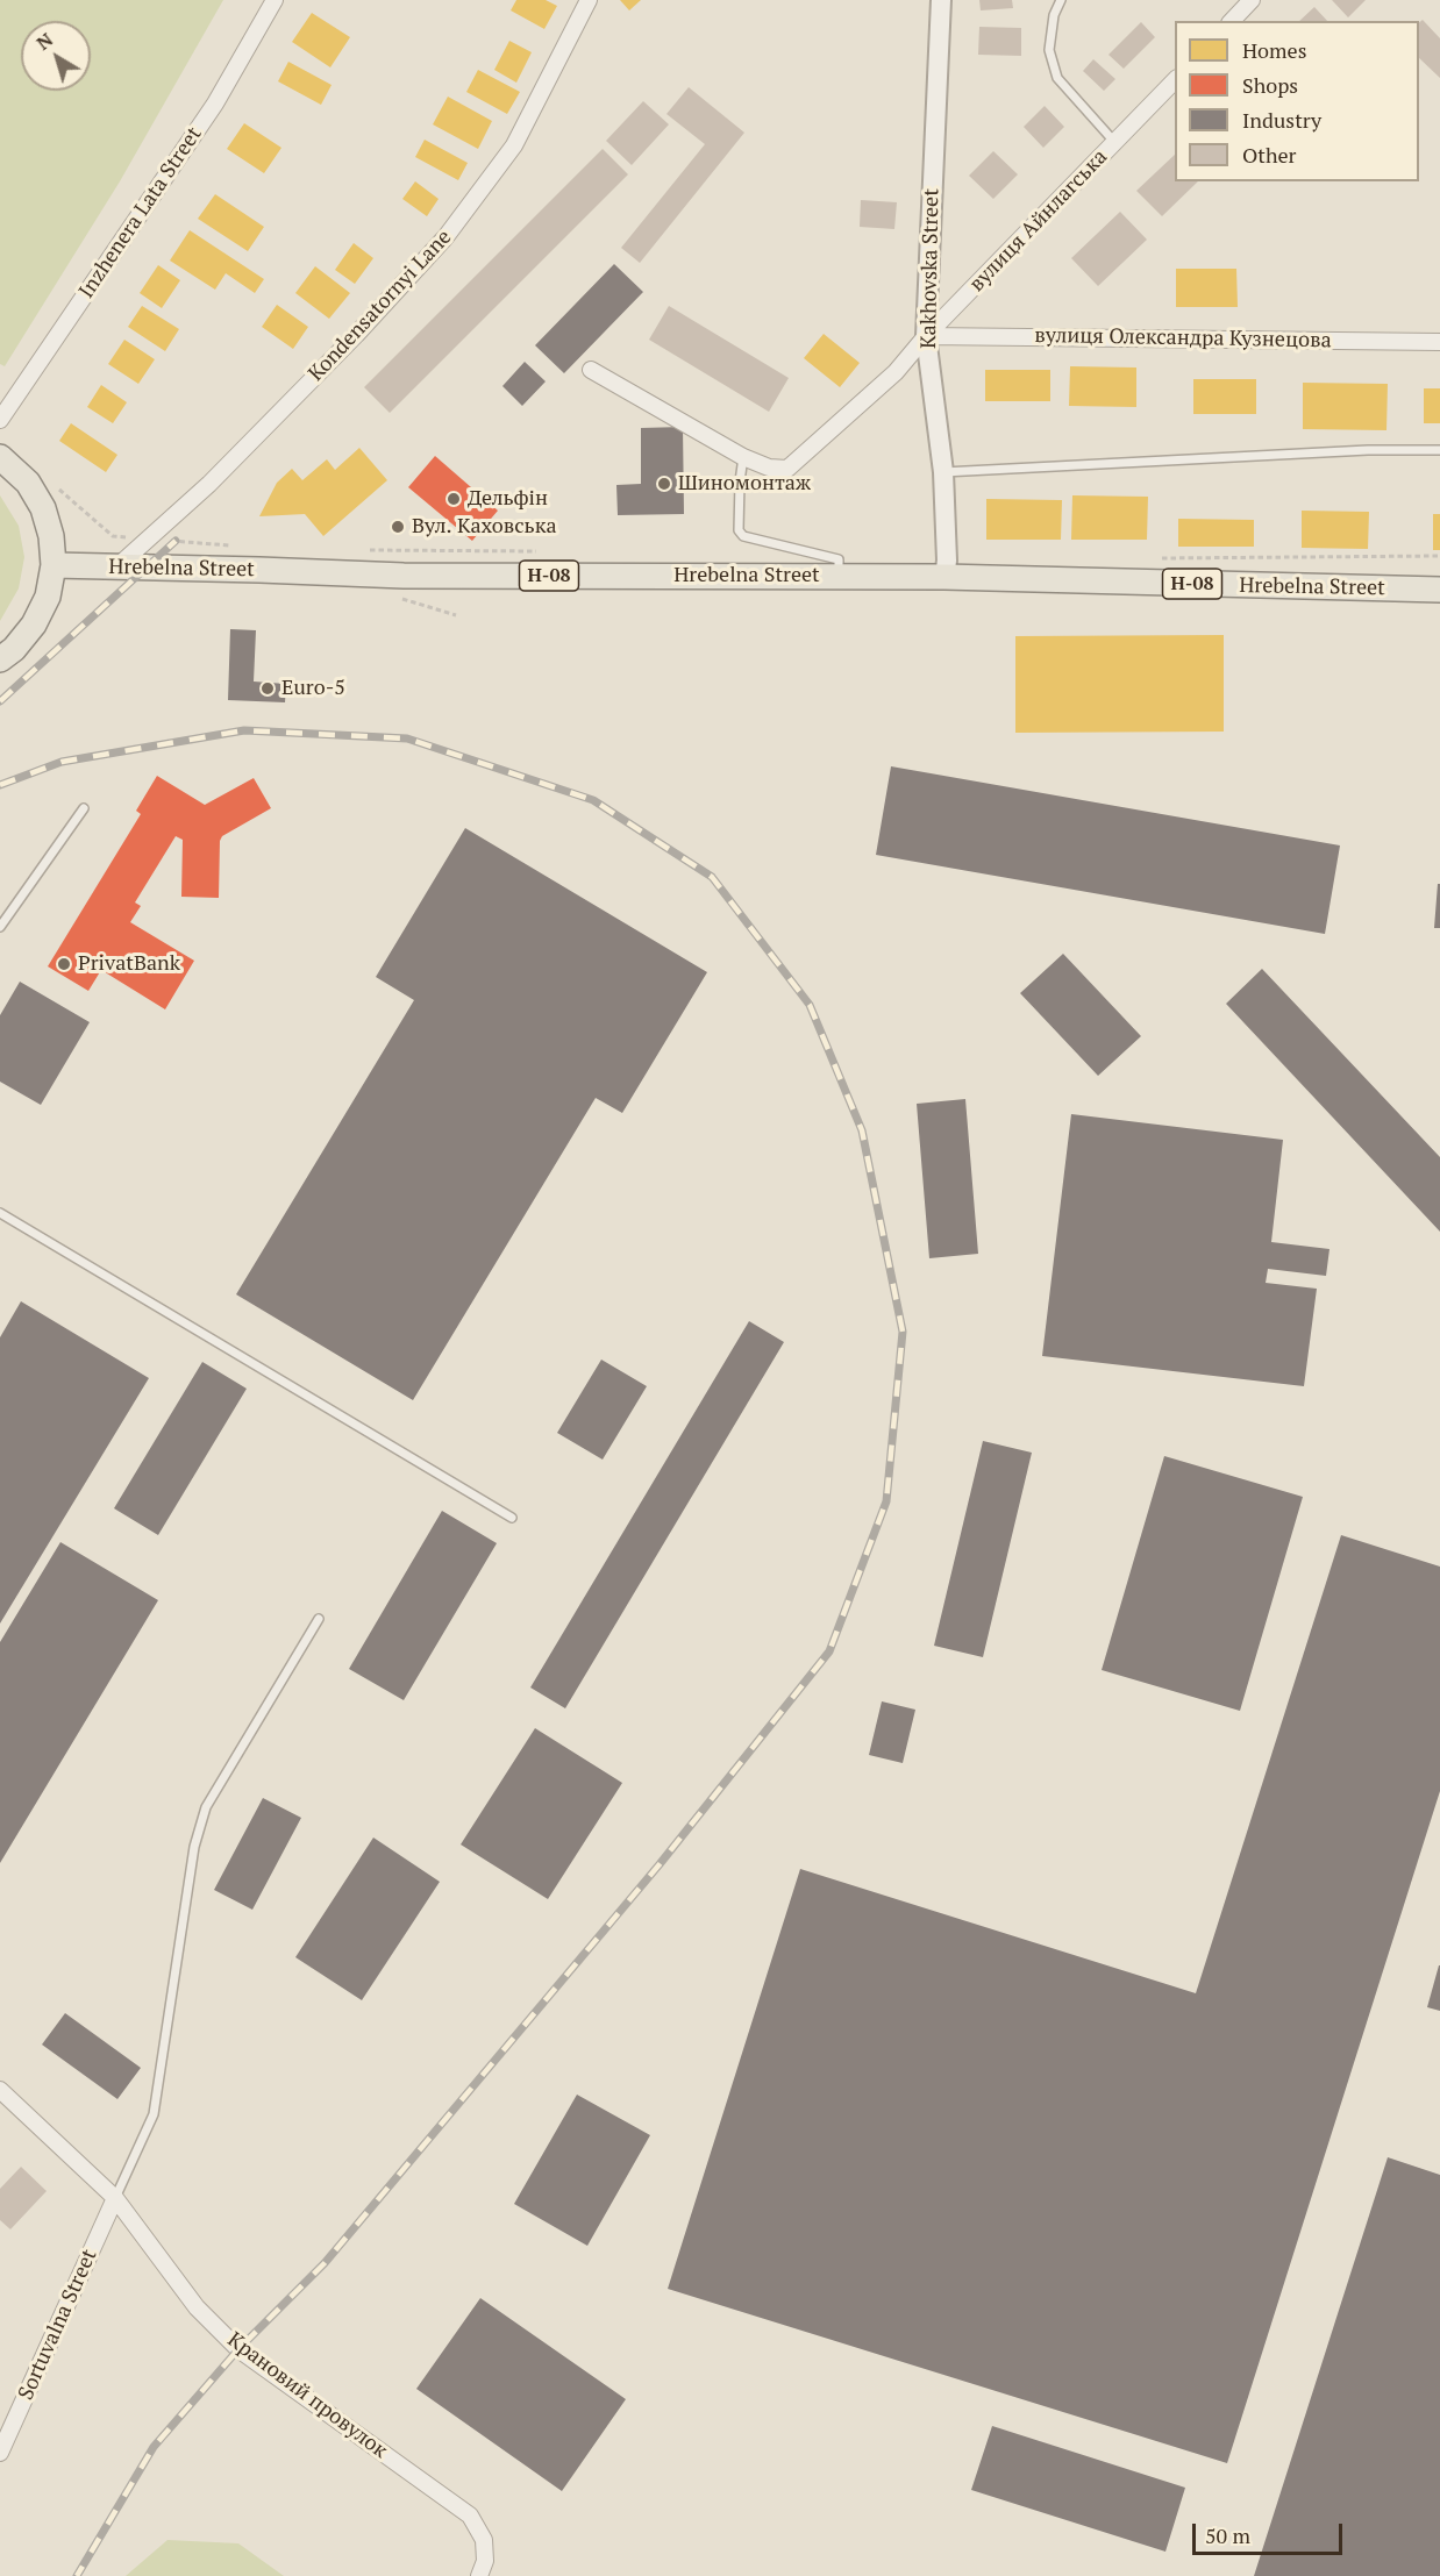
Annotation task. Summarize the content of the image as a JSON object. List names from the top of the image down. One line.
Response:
{"streets":{"main road":["Hrebelna Street","Н-08"],"street":["Inzhenera Lata Street","вулиця Айнлагська","Kakhovska Street","Kondensatornyi Lane","вулиця Олександра Кузнецова","Sortuvalna Street","Крановий провулок"]},"crossings":[["вулиця Айнлагська","Kakhovska Street"],["вулиця Айнлагська","вулиця Олександра Кузнецова"],["Kakhovska Street","вулиця Олександра Кузнецова"],["Kakhovska Street","Hrebelna Street"],["Kondensatornyi Lane","Hrebelna Street"],["Sortuvalna Street","Крановий провулок"]],"places":["Шиномонтаж","Дельфін","Вул. Каховська","Euro-5","PrivatBank"],"legend":["Homes","Shops","Industry","Other"],"scale_bar":"50 m","north":"top left"}
